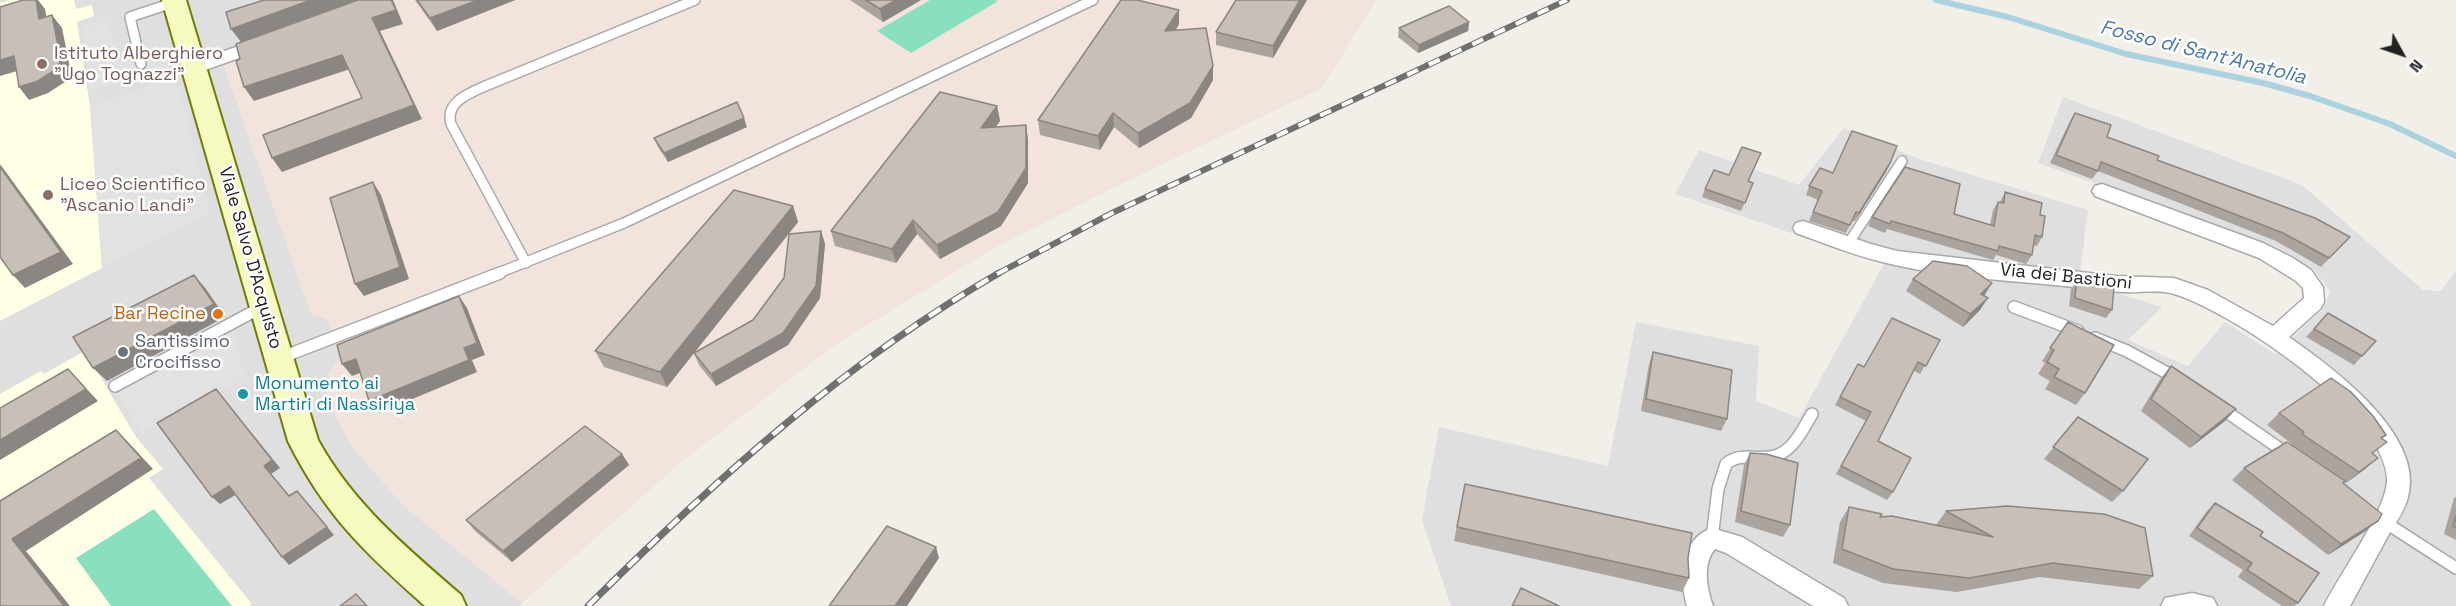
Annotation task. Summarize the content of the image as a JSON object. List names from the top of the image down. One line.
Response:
{"streets":{"main road":["Viale Salvo D'Acquisto"],"street":["Via dei Bastioni"]},"water":["Fosso di Sant'Anatolia"],"places":["Istituto Alberghiero \"Ugo Tognazzi\"","Liceo Scientifico \"Ascanio Landi\"","Bar Recine","Santissimo Crocifisso","Monumento ai Martiri di Nassiriya"],"north":"bottom right"}
